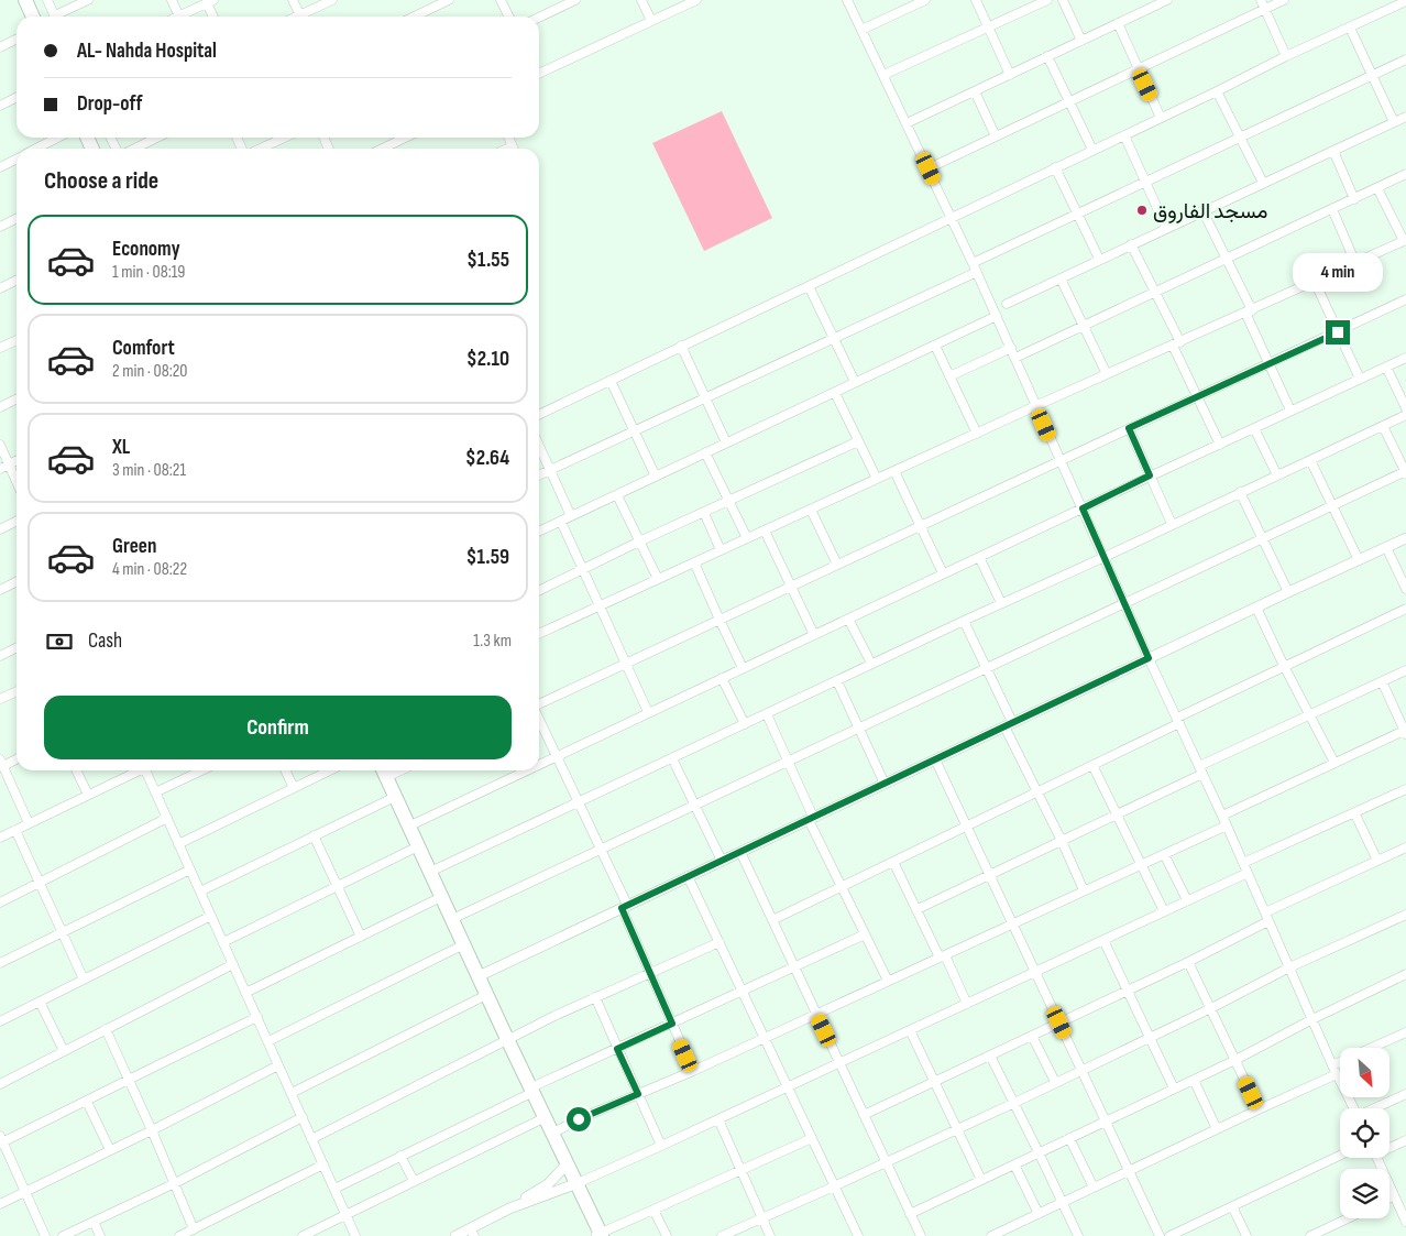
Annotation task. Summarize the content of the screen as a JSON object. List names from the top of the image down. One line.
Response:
{"places":["مسجد الفاروق"],"north":"bottom right","page":{"banner":["AL- Nahda Hospital","Drop-off"],"heading":"Choose a ride","list":[{"name":"Economy","note":"1 min · 08:19","value":"$1.55"},{"name":"Comfort","note":"2 min · 08:20","value":"$2.10"},{"name":"XL","note":"3 min · 08:21","value":"$2.64"},{"name":"Green","note":"4 min · 08:22","value":"$1.59"}],"bubble":"4 min","pay":["Cash","1.3 km"],"buttons":"Confirm"}}
